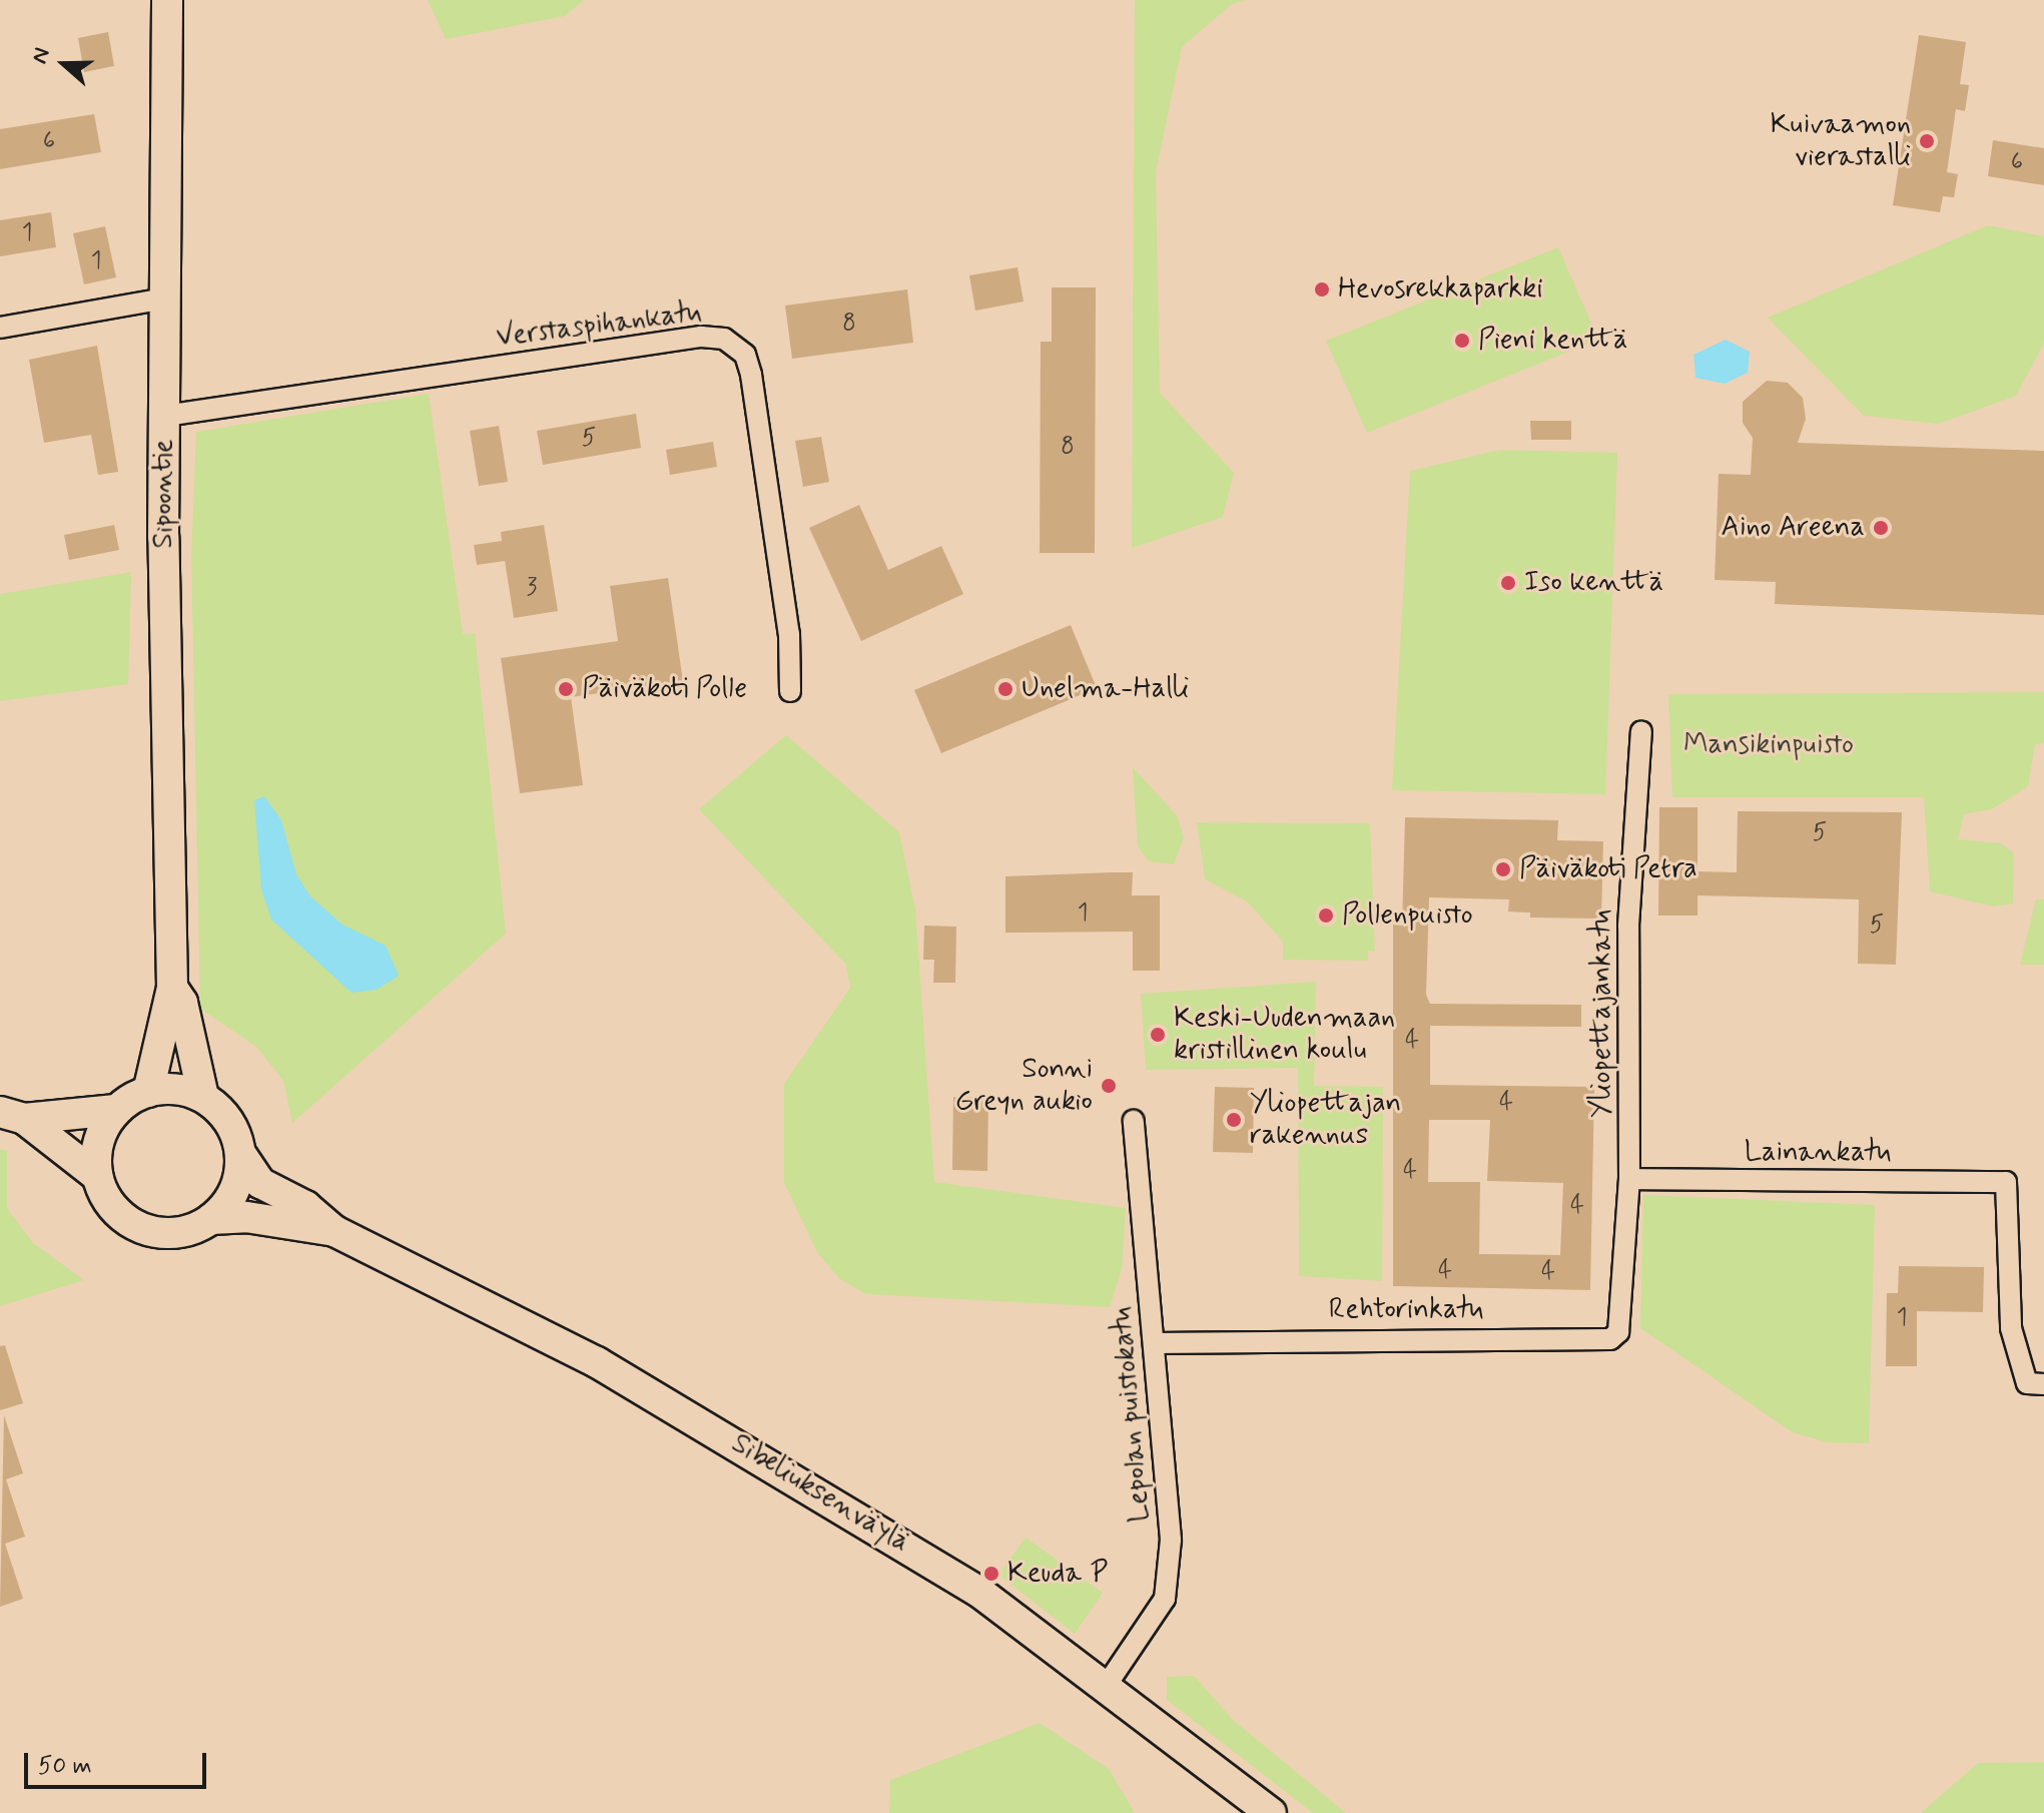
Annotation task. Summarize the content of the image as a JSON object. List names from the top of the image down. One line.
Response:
{"streets":{"main road":["Sipoontie","Sibeliuksenväylä"],"street":["Verstaspihankatu","Yliopettajankatu","Lainankatu","Rehtorinkatu","Lepolan puistokatu"]},"crossings":[["Verstaspihankatu","Sipoontie"],["Sipoontie","Sibeliuksenväylä"],["Yliopettajankatu","Lainankatu"],["Yliopettajankatu","Rehtorinkatu"],["Rehtorinkatu","Lepolan puistokatu"],["Lepolan puistokatu","Sibeliuksenväylä"]],"parks":["Mansikinpuisto"],"places":["Kuivaamon vierastalli","Hevosrekkaparkki","Pieni kenttä","Aino Areena","Iso kenttä","Päiväkoti Polle","Unelma-Halli","Päiväkoti Petra","Pollenpuisto","Keski-Uudenmaan kristillinen koulu","Sonni Greyn aukio","Yliopettajan rakennus","Keuda P"],"house_numbers":["6","6","1","1","8","5","8","3","5","1","5","4","4","4","4","4","4","1"],"scale_bar":"50 m","north":"left"}
